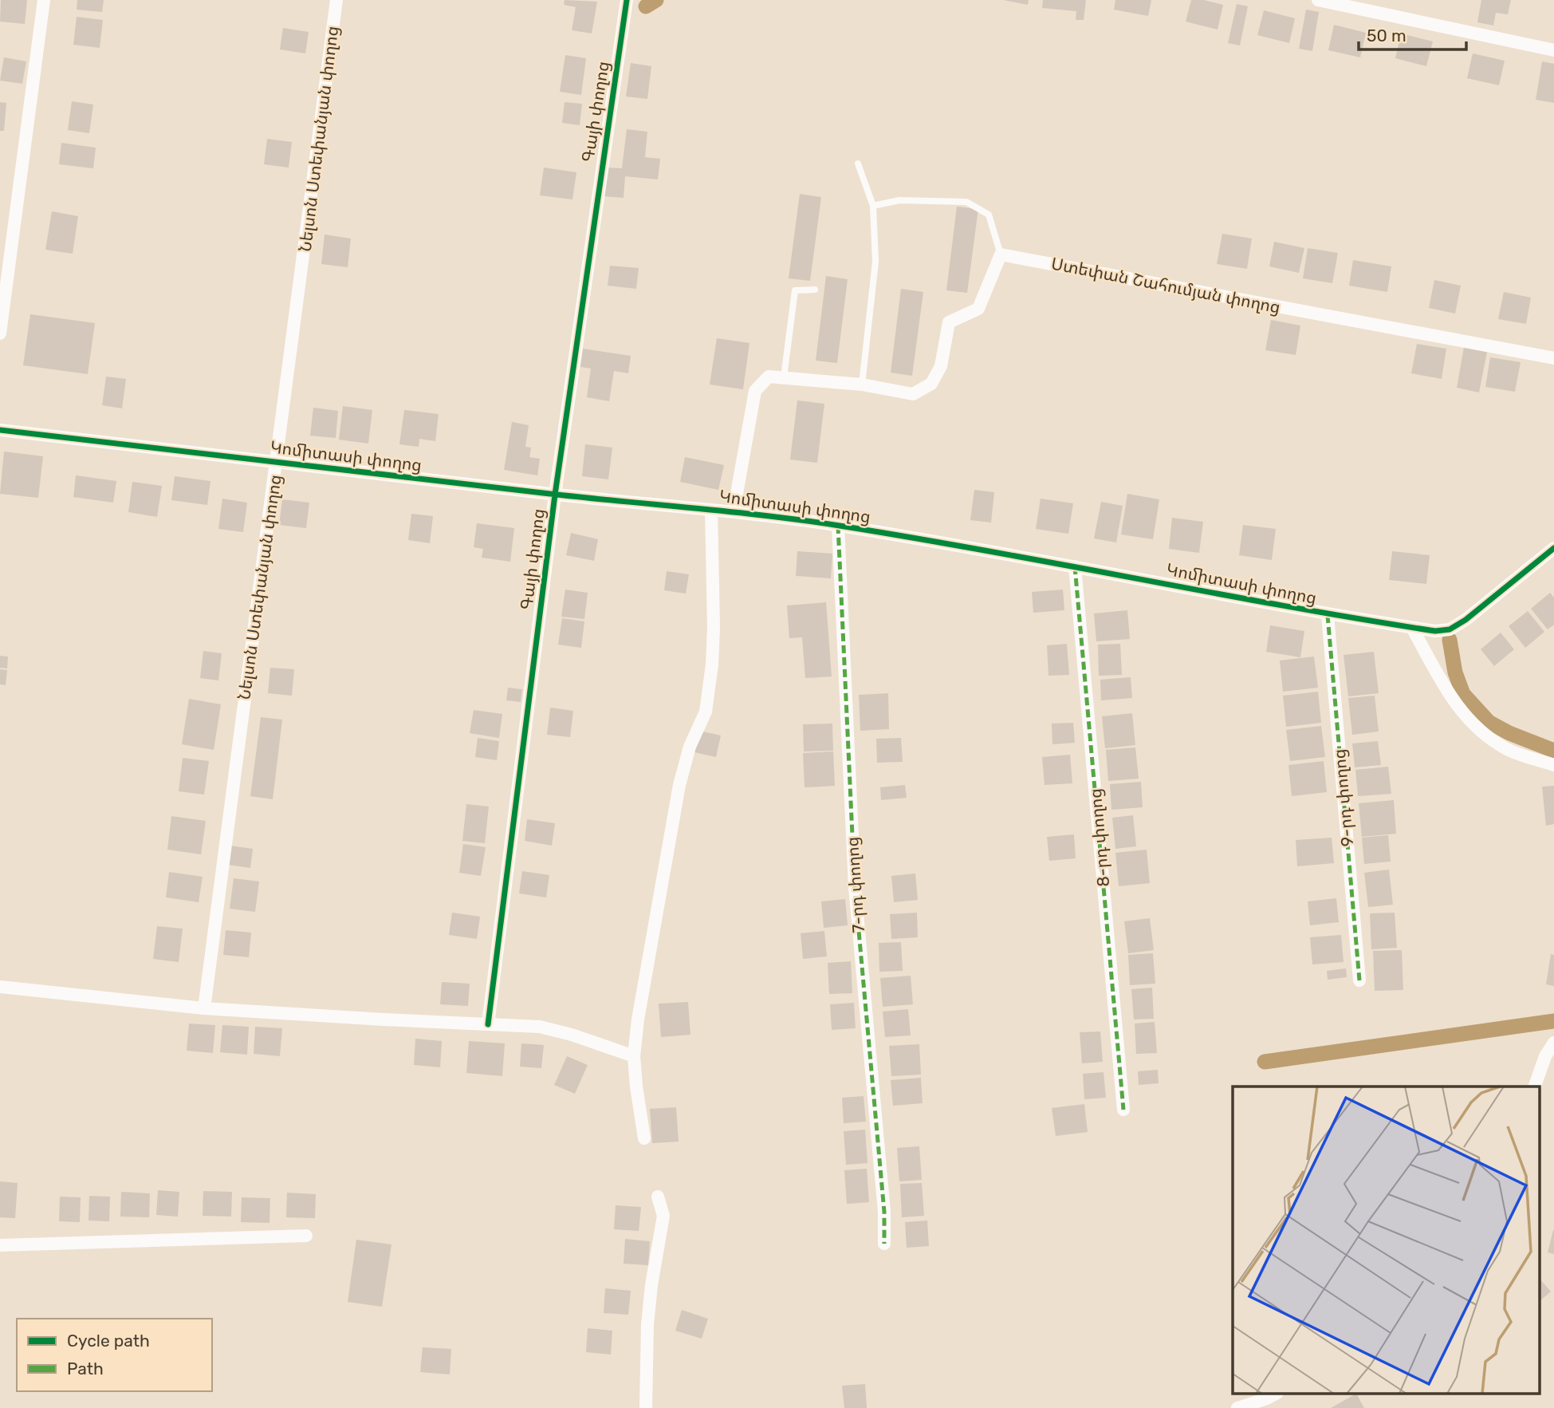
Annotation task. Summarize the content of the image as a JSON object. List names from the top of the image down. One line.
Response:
{"streets":{"street":["Գայի փողոց","Նելսոն Ստեփանյան փողոց","Ստեփան Շահումյան փողոց","Կոմիտասի փողոց","9-րդ փողոց","8-րդ փողոց","7-րդ փողոց"]},"crossings":[["Գայի փողոց","Կոմիտասի փողոց"],["Նելսոն Ստեփանյան փողոց","Կոմիտասի փողոց"],["Կոմիտասի փողոց","9-րդ փողոց"],["Կոմիտասի փողոց","8-րդ փողոց"],["Կոմիտասի փողոց","7-րդ փողոց"]],"legend":["Cycle path","Path"],"scale_bar":"50 m"}
